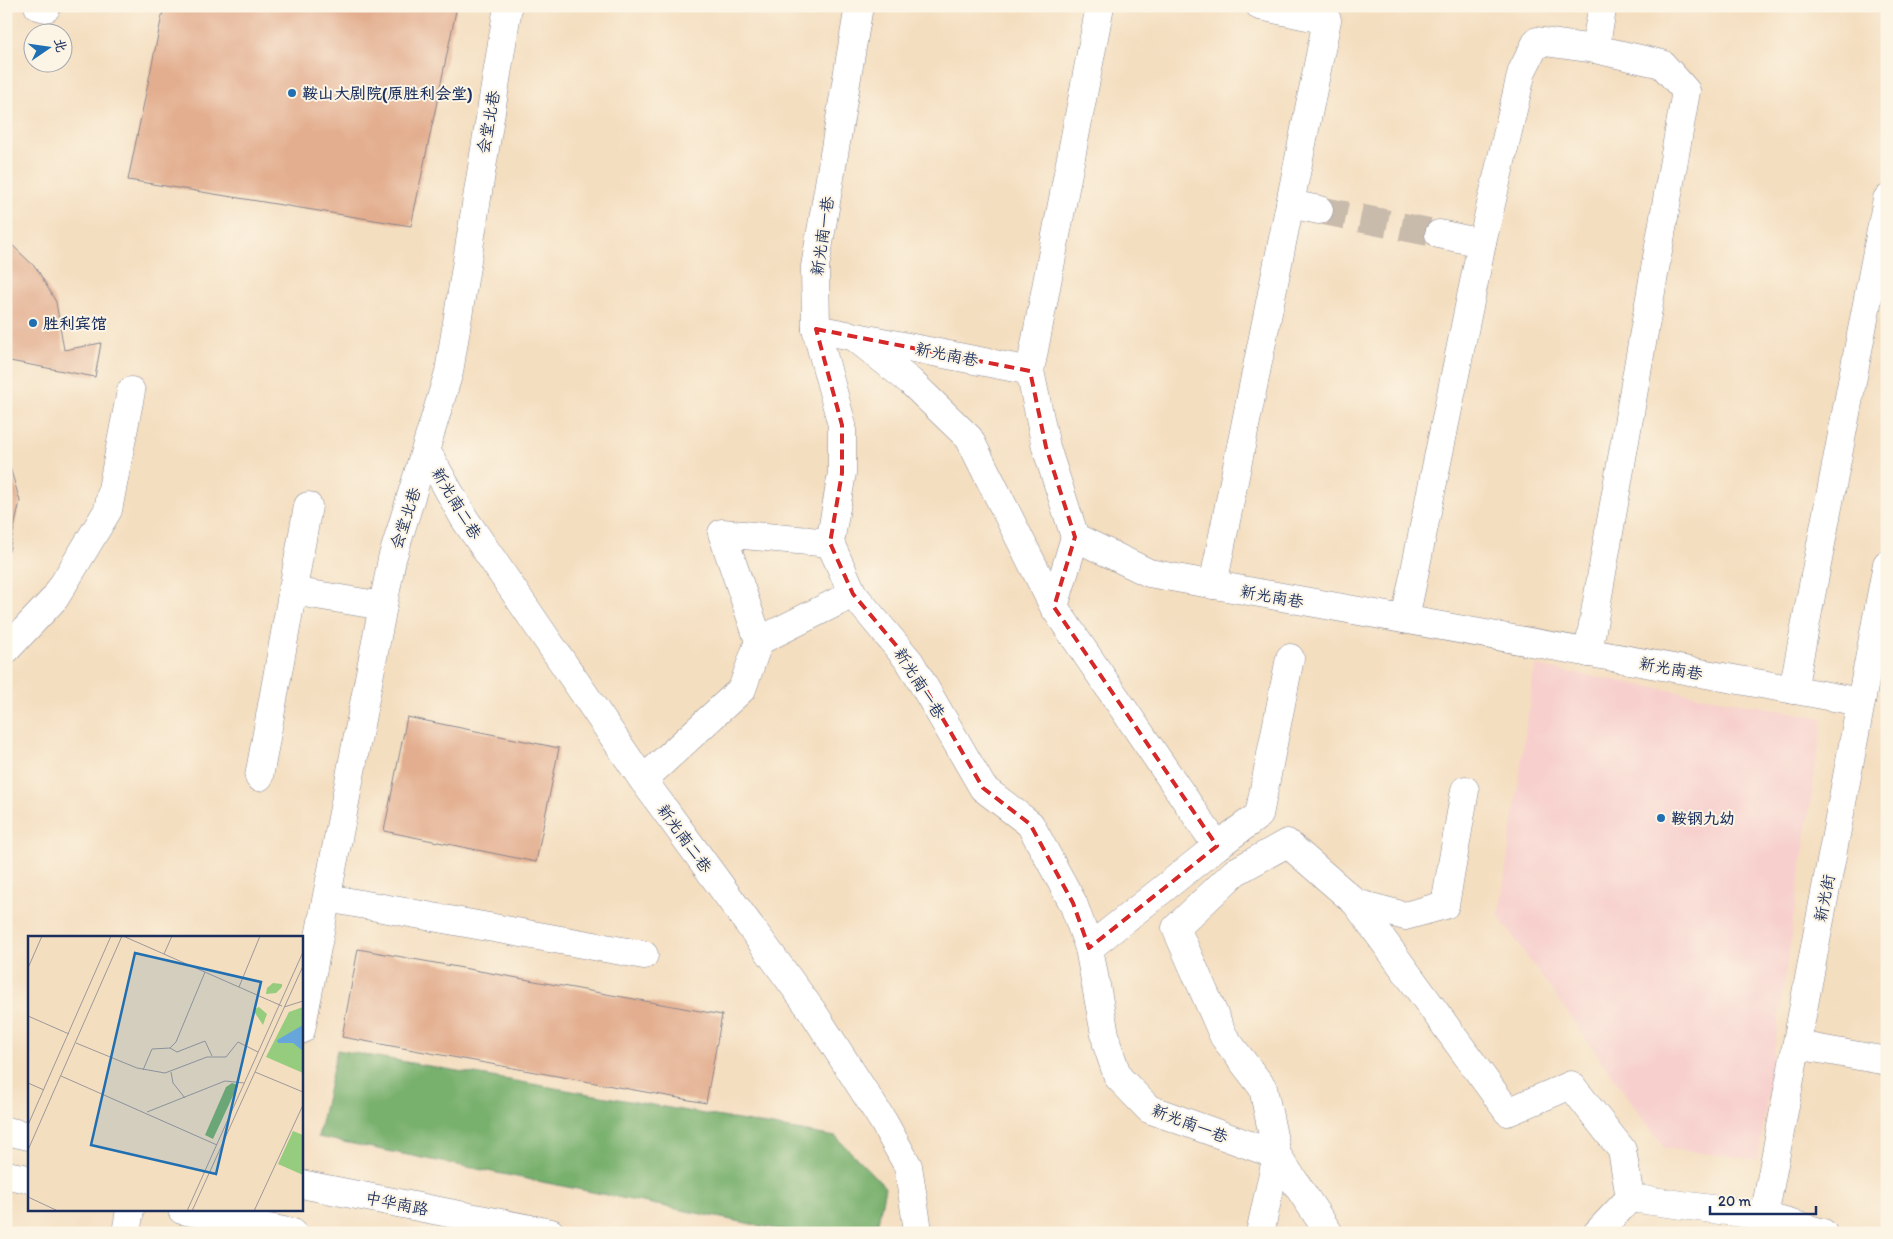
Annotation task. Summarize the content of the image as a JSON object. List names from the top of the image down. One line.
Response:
{"streets":{"street":["会堂北巷","新光南一巷","新光南巷","新光南二巷","新光街","中华南路"]},"crossings":[["会堂北巷","新光南二巷"],["新光南一巷","新光南巷"],["新光南巷","新光街"]],"places":["鞍山大剧院(原胜利会堂)","胜利宾馆","鞍钢九幼"],"scale_bar":"20 m","north":"right"}
